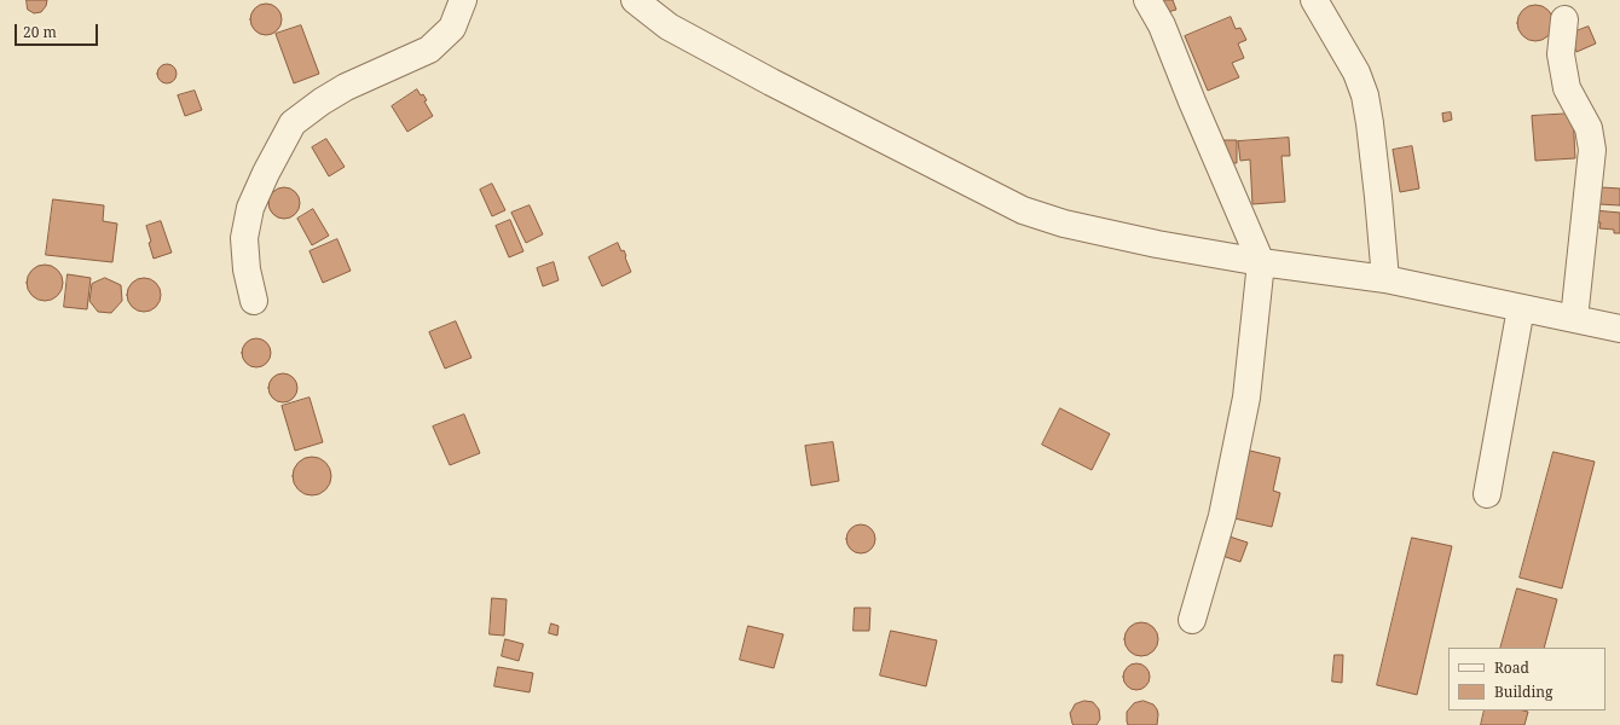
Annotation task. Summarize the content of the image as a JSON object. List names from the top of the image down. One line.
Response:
{"legend":["Road","Building"],"scale_bar":"20 m"}
